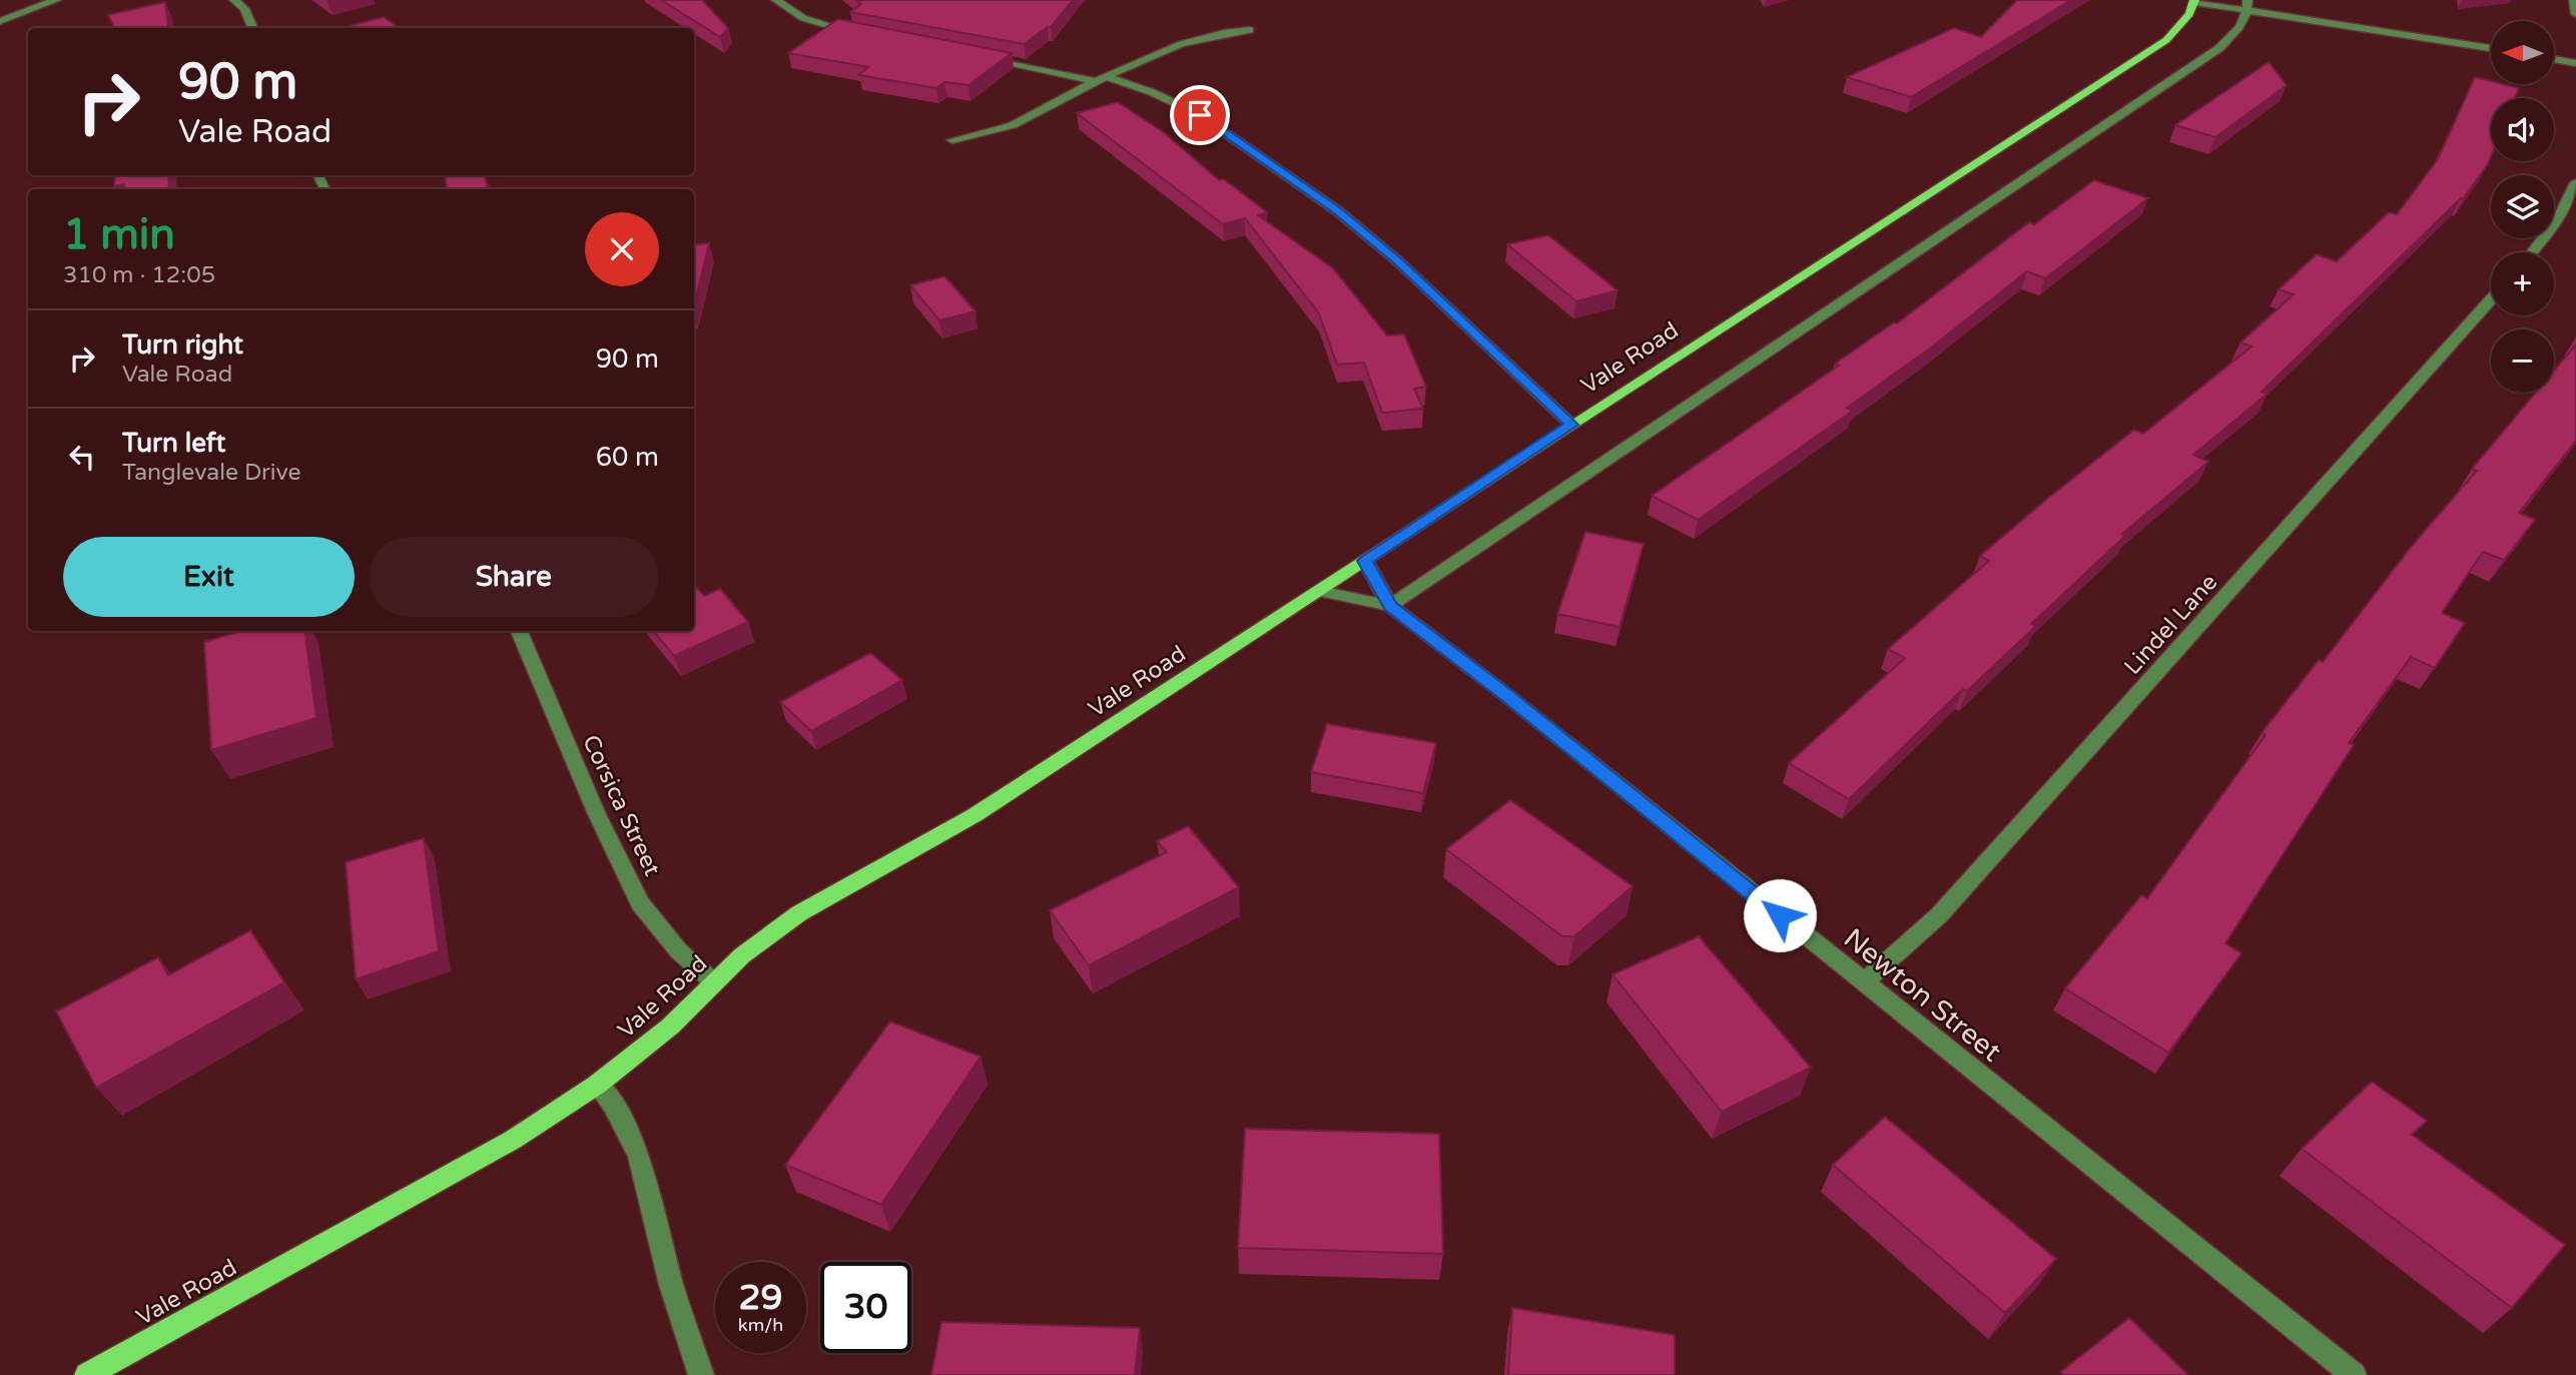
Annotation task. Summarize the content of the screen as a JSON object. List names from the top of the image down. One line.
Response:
{"streets":{"main road":["Vale Road"],"street":["Lindel Lane","Corsica Street","Newton Street"]},"crossings":[["Vale Road","Corsica Street"],["Vale Road","Newton Street"],["Lindel Lane","Newton Street"]],"north":"left","page":{"map_buttons":["+","−"],"turn":["90 m","Vale Road"],"heading":["1 min","310 m · 12:05"],"list":[{"name":"Turn right","note":"Vale Road","value":"90 m"},{"name":"Turn left","note":"Tanglevale Drive","value":"60 m"}],"buttons":["Exit","Share"],"speed":"29 km/h","limit":"30"}}
